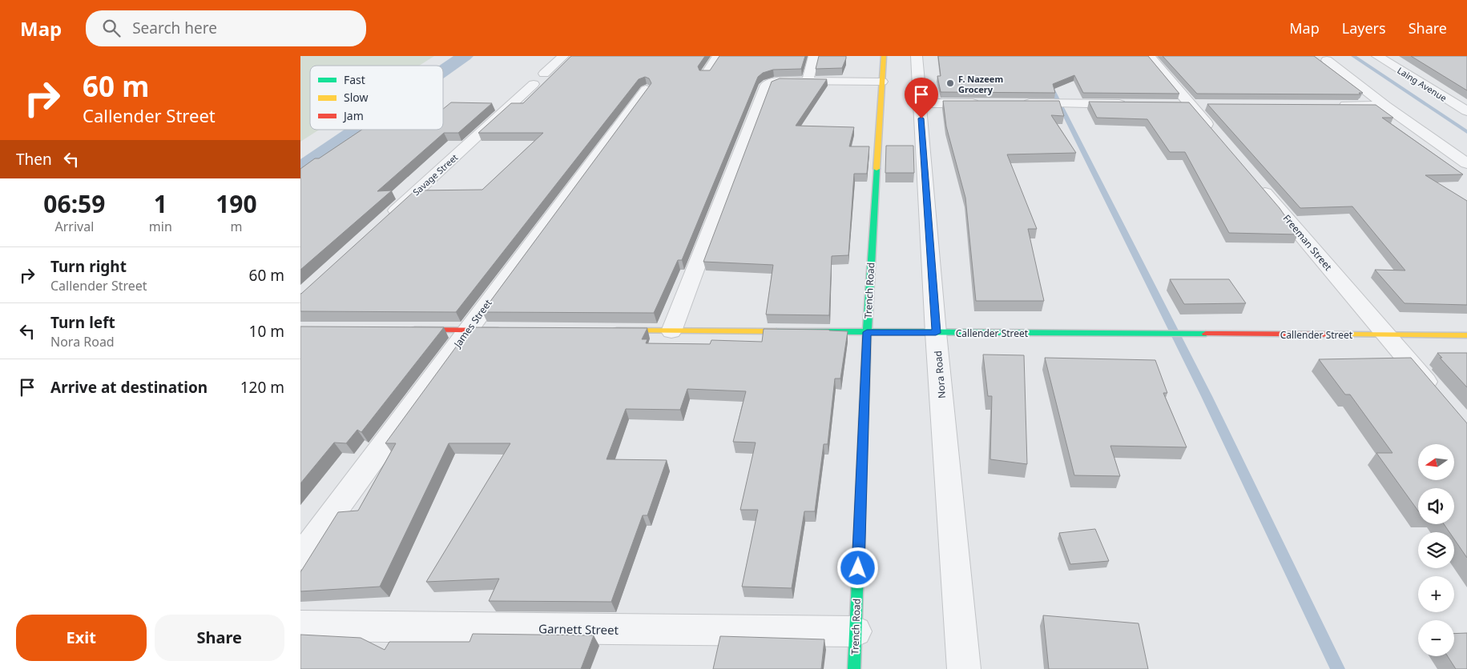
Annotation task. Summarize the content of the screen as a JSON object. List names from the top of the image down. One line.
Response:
{"streets":{"street":["Laing Avenue","Savage Street","Freeman Street","Trench Road","James Street","Callender Street","Nora Road","Garnett Street"]},"crossings":[["Freeman Street","Callender Street"],["Trench Road","Callender Street"],["Trench Road","Garnett Street"],["Callender Street","Nora Road"]],"places":["F. Nazeem Grocery"],"legend":["Fast","Slow","Jam"],"north":"left","page":{"header":"Map","search":"Search here","nav":["Map","Layers","Share"],"turn":["60 m","Callender Street"],"then":"Then","eta":["06:59","Arrival","1","min","190","m"],"list":[{"name":"Turn right","note":"Callender Street","value":"60 m"},{"name":"Turn left","note":"Nora Road","value":"10 m"},{"name":"Arrive at destination","value":"120 m"}],"map_buttons":["+","−"],"buttons":["Exit","Share"]}}
